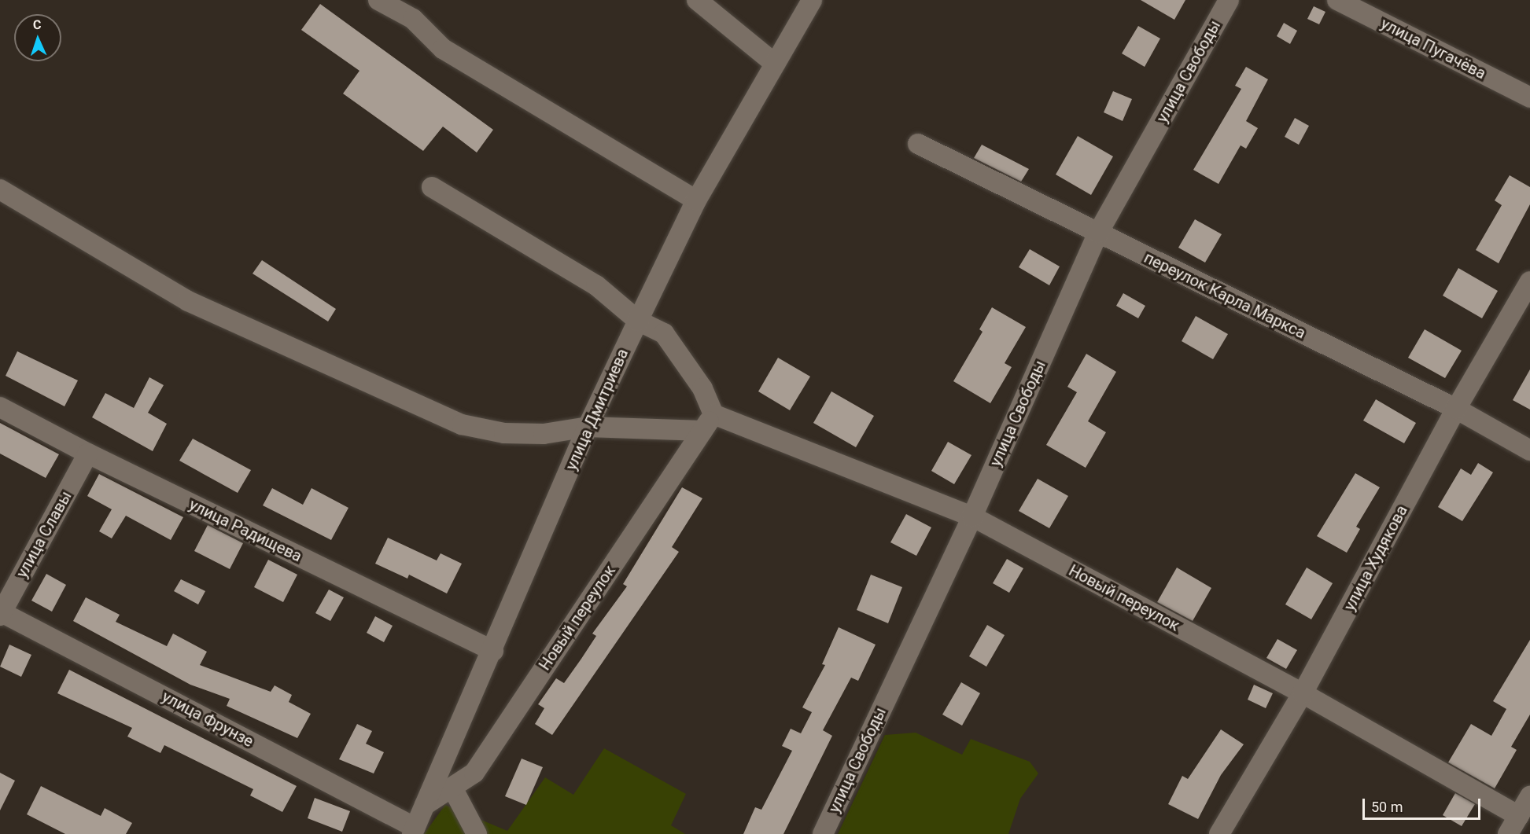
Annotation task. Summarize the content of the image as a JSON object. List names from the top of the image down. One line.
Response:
{"streets":{"street":["улица Пугачёва","улица Свободы","переулок Карла Маркса","улица Дмитриева","улица Радищева","улица Славы","улица Худякова","Новый переулок","улица Фрунзе"]},"crossings":[["улица Свободы","переулок Карла Маркса"],["улица Свободы","Новый переулок"],["переулок Карла Маркса","улица Худякова"],["улица Дмитриева","улица Радищева"],["улица Дмитриева","Новый переулок"],["улица Дмитриева","улица Фрунзе"],["улица Радищева","улица Славы"],["улица Славы","улица Фрунзе"],["улица Худякова","Новый переулок"]],"scale_bar":"50 m","north":"top"}
